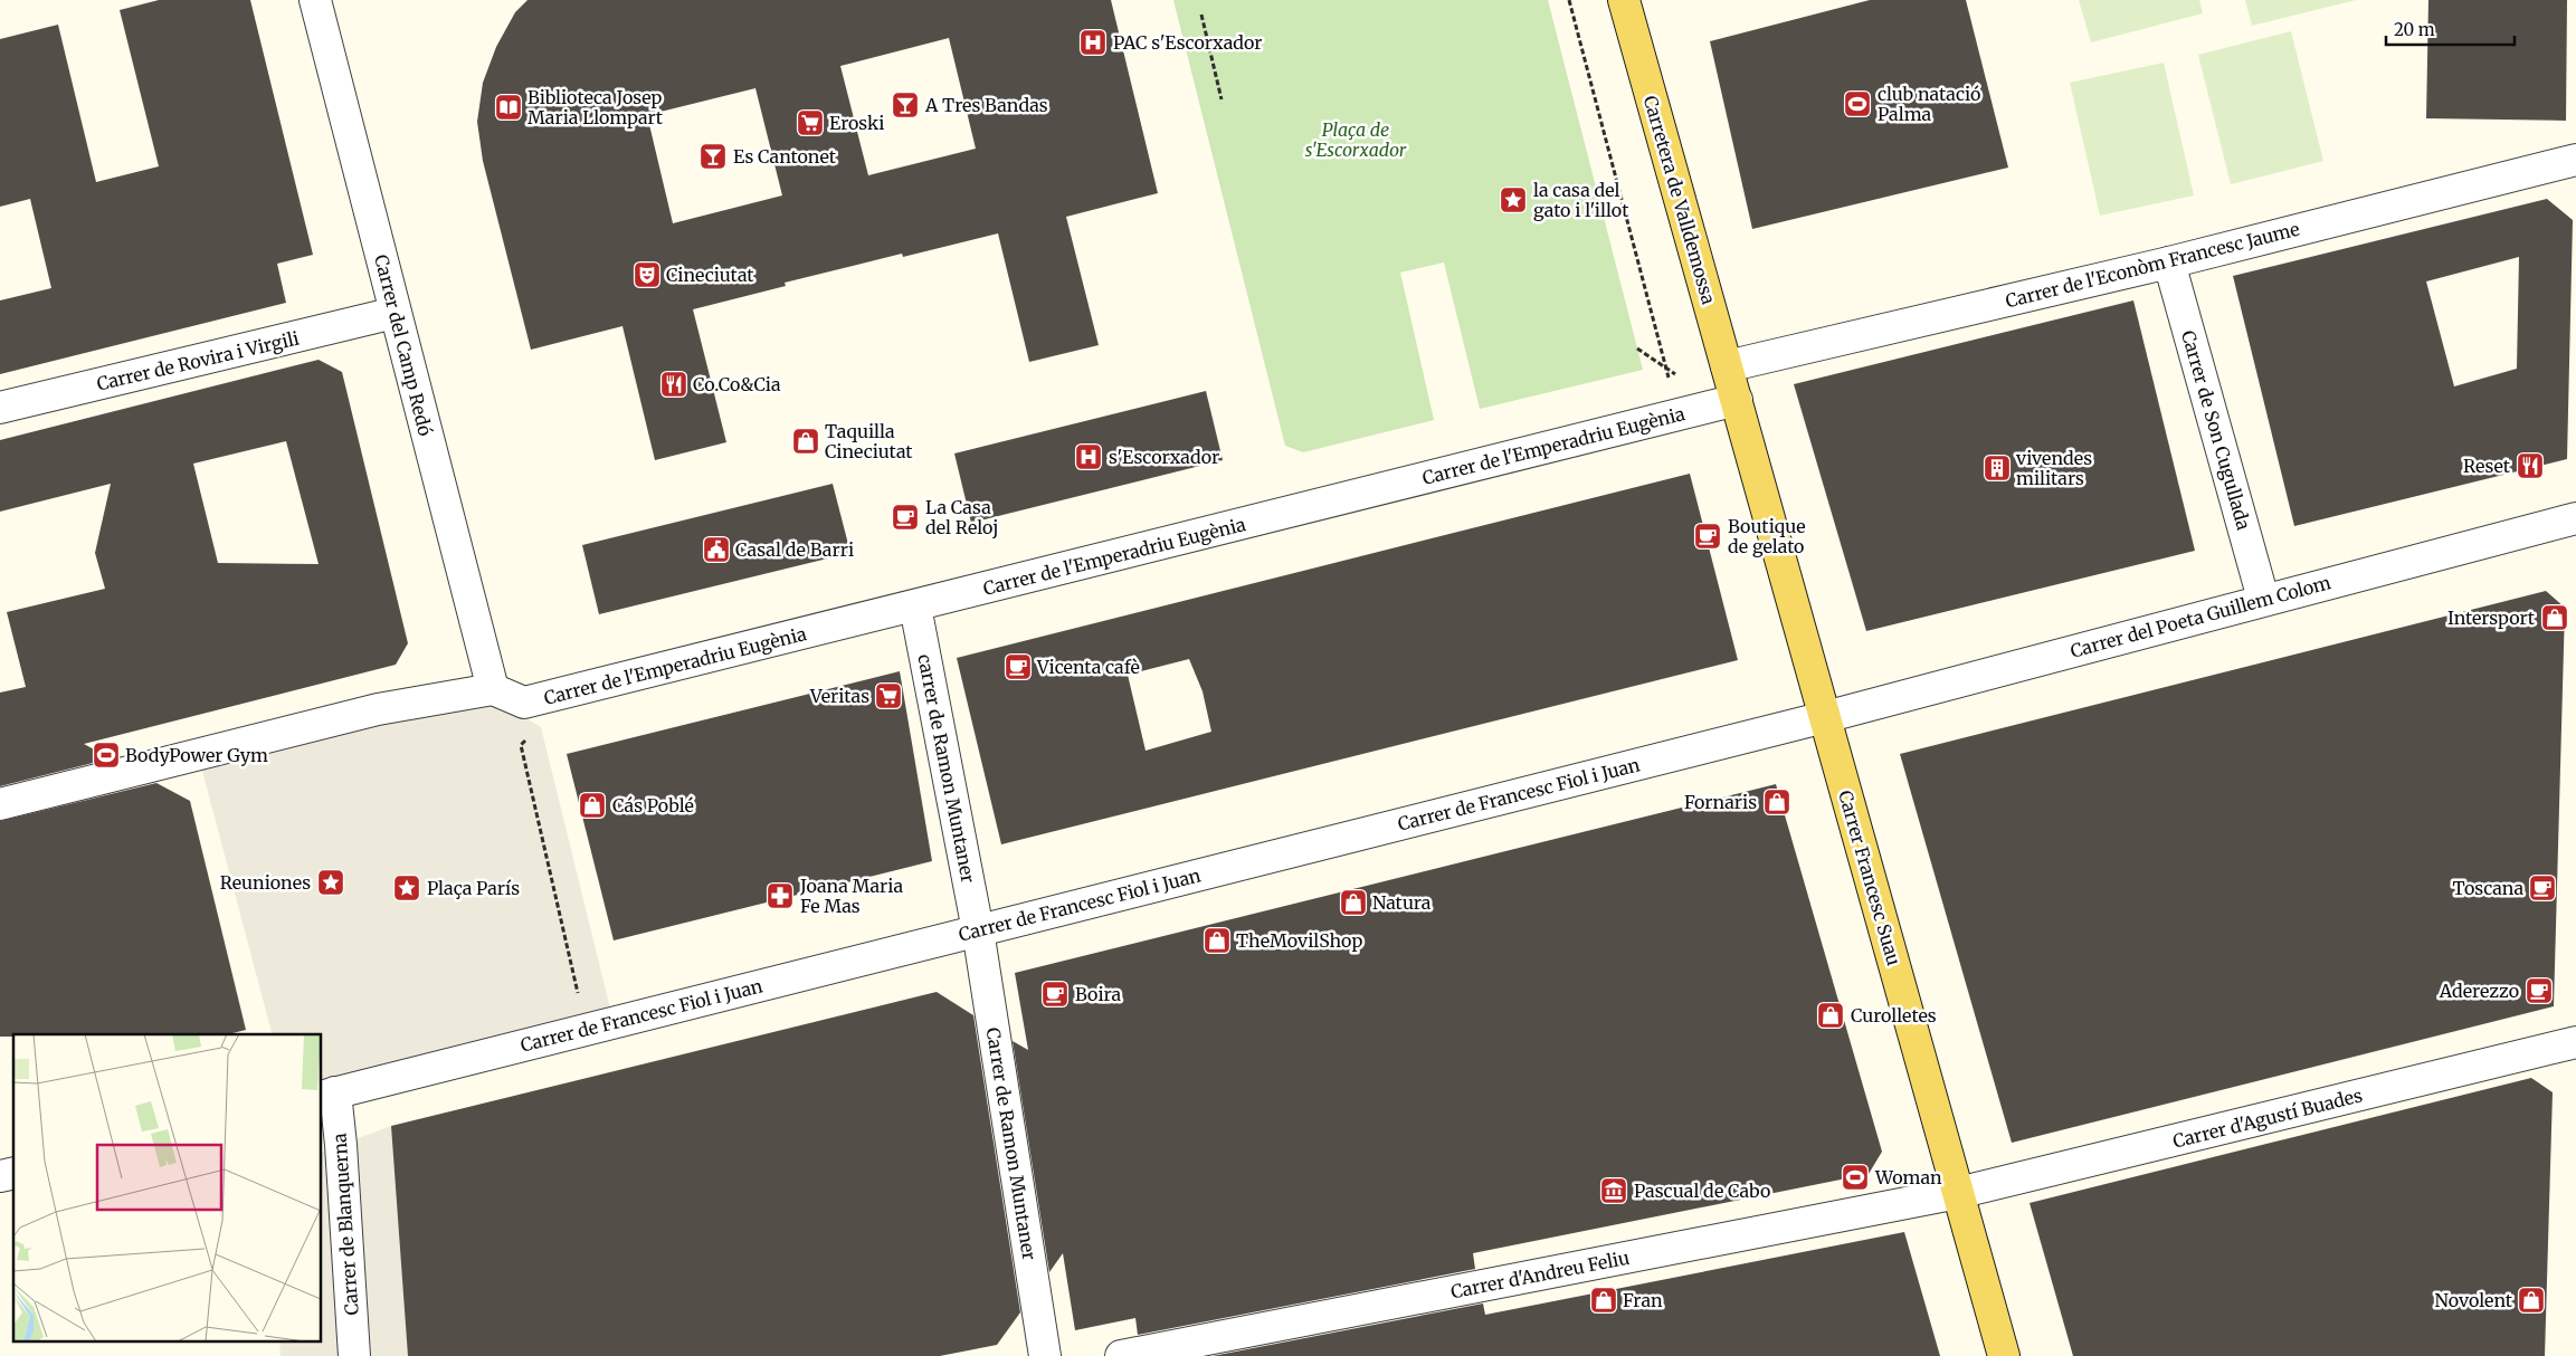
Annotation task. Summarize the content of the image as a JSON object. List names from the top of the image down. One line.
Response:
{"streets":{"main road":["Carretera de Valldemossa","Carrer Francesc Suau"],"street":["Carrer de l'Econòm Francesc Jaume","Carrer del Camp Redó","Carrer de Rovira i Virgili","Carrer de Son Cugullada","Carrer de l'Emperadriu Eugènia","Carrer del Poeta Guillem Colom","carrer de Ramon Muntaner","Carrer de Francesc Fiol i Juan","Carrer d'Agustí Buades","Carrer de Ramon Muntaner","Carrer de Blanquerna","Carrer d'Andreu Feliu"]},"crossings":[["Carretera de Valldemossa","Carrer de l'Econòm Francesc Jaume"],["Carretera de Valldemossa","Carrer de l'Emperadriu Eugènia"],["Carretera de Valldemossa","Carrer Francesc Suau"],["Carrer de l'Econòm Francesc Jaume","Carrer de Son Cugullada"],["Carrer del Camp Redó","Carrer de Rovira i Virgili"],["Carrer del Camp Redó","Carrer de l'Emperadriu Eugènia"],["Carrer de Son Cugullada","Carrer del Poeta Guillem Colom"],["Carrer de l'Emperadriu Eugènia","carrer de Ramon Muntaner"],["Carrer de l'Emperadriu Eugènia","Carrer Francesc Suau"],["Carrer del Poeta Guillem Colom","Carrer de Francesc Fiol i Juan"],["Carrer del Poeta Guillem Colom","Carrer Francesc Suau"],["carrer de Ramon Muntaner","Carrer de Francesc Fiol i Juan"],["carrer de Ramon Muntaner","Carrer de Ramon Muntaner"],["Carrer de Francesc Fiol i Juan","Carrer Francesc Suau"],["Carrer de Francesc Fiol i Juan","Carrer de Ramon Muntaner"],["Carrer de Francesc Fiol i Juan","Carrer de Blanquerna"],["Carrer Francesc Suau","Carrer d'Agustí Buades"],["Carrer Francesc Suau","Carrer d'Andreu Feliu"],["Carrer d'Agustí Buades","Carrer d'Andreu Feliu"]],"parks":["Plaça de s'Escorxador"],"places":{"hospital":["PAC s'Escorxador","s'Escorxador"],"sports":["club natació Palma","BodyPower Gym","Woman"],"bar":["A Tres Bandas","Es Cantonet"],"library":["Biblioteca Josep Maria Llompart"],"supermarket":["Eroski","Veritas"],"place":["la casa del gato i l'illot","Reuniones","Plaça París"],"theatre":["Cineciutat"],"restaurant":["Co.Co&Cia","Reset"],"shop":["Taquilla Cineciutat","Intersport","Fornaris","Cás Poblé","Natura","TheMovilShop","Curolletes","Fran","Novolent"],"building":["vivendes militars"],"cafe":["La Casa del Reloj","Boutique de gelato","Vicenta cafè","Toscana","Aderezzo","Boira"],"public building":["Casal de Barri"],"pharmacy":["Joana Maria Fe Mas"],"museum":["Pascual de Cabo"]},"scale_bar":"20 m"}
